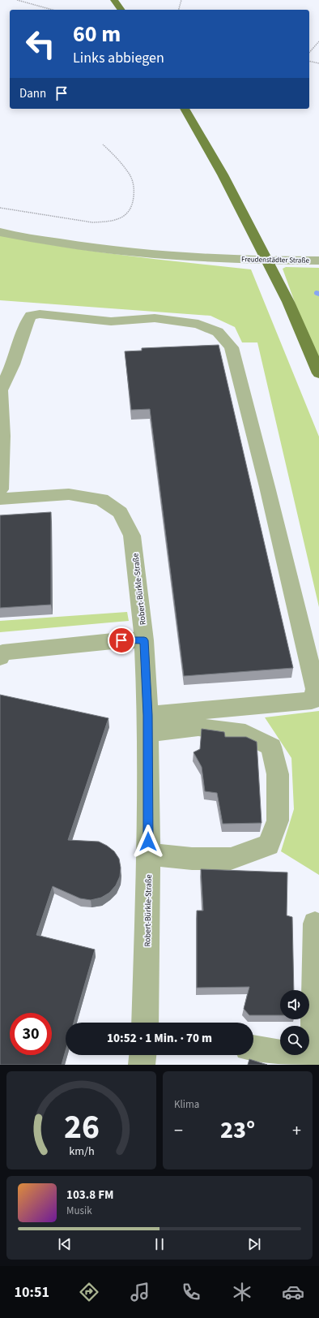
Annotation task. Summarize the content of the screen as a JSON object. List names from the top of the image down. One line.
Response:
{"streets":{"street":["Freudenstädter Straße","Robert-Bürkle-Straße"]},"page":{"turn":["60 m","Links abbiegen"],"then":"Dann","limit":"30","trip":"10:52 · 1 Min. · 70 m","tile":"Klima","heat":["−","23°","+"],"song":["103.8 FM","Musik"],"tabs":"10:51","gauge":["26","km/h"]}}
